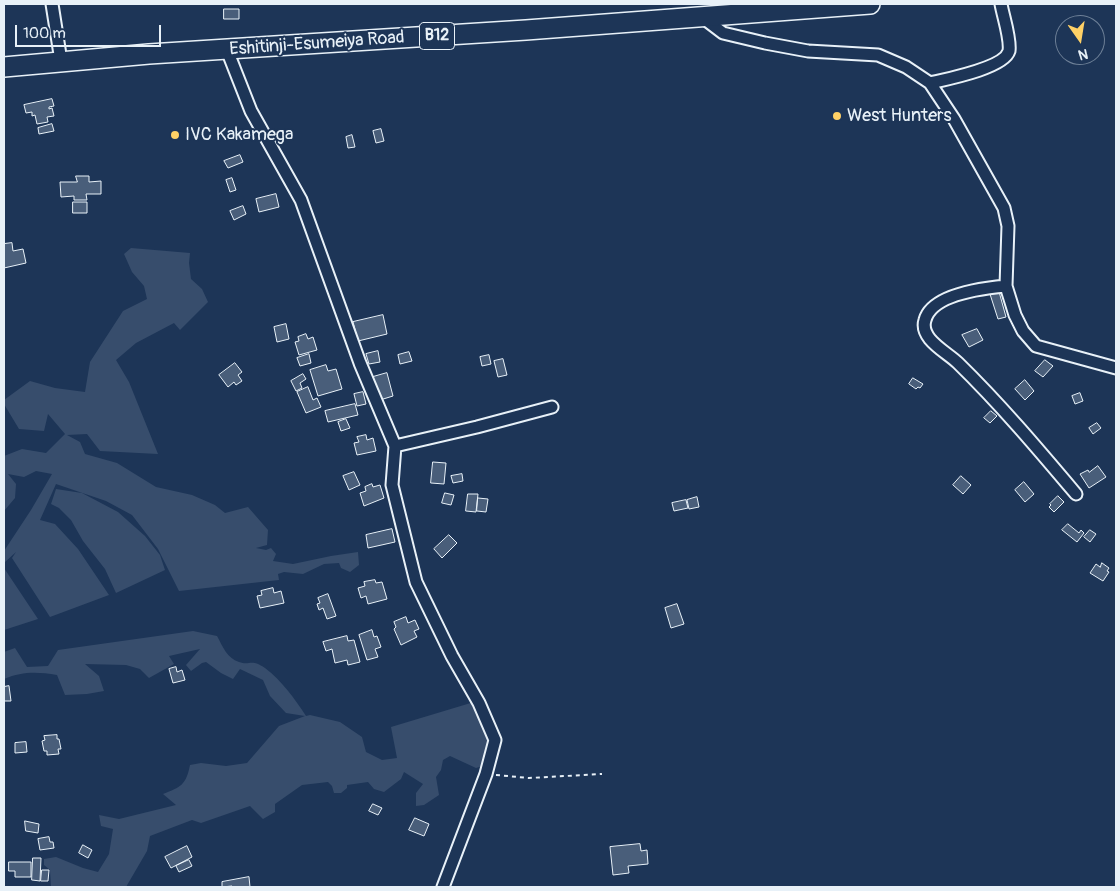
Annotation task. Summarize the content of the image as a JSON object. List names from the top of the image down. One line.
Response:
{"streets":{"highway":["B12","Eshitinji-Esumeiya Road"]},"places":["West Hunters","IVC Kakamega"],"scale_bar":"100 m","north":"bottom"}
